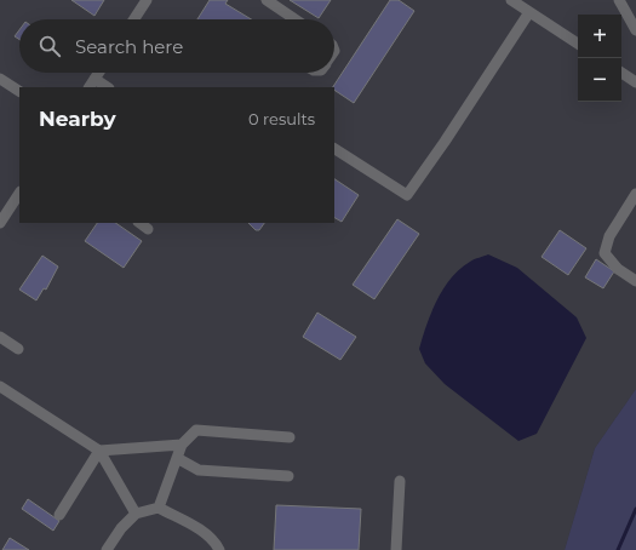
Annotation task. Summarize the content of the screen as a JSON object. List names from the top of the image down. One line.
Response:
{"page":{"map_buttons":["+","−"],"search":"Search here","heading":["Nearby","0 results"]}}
